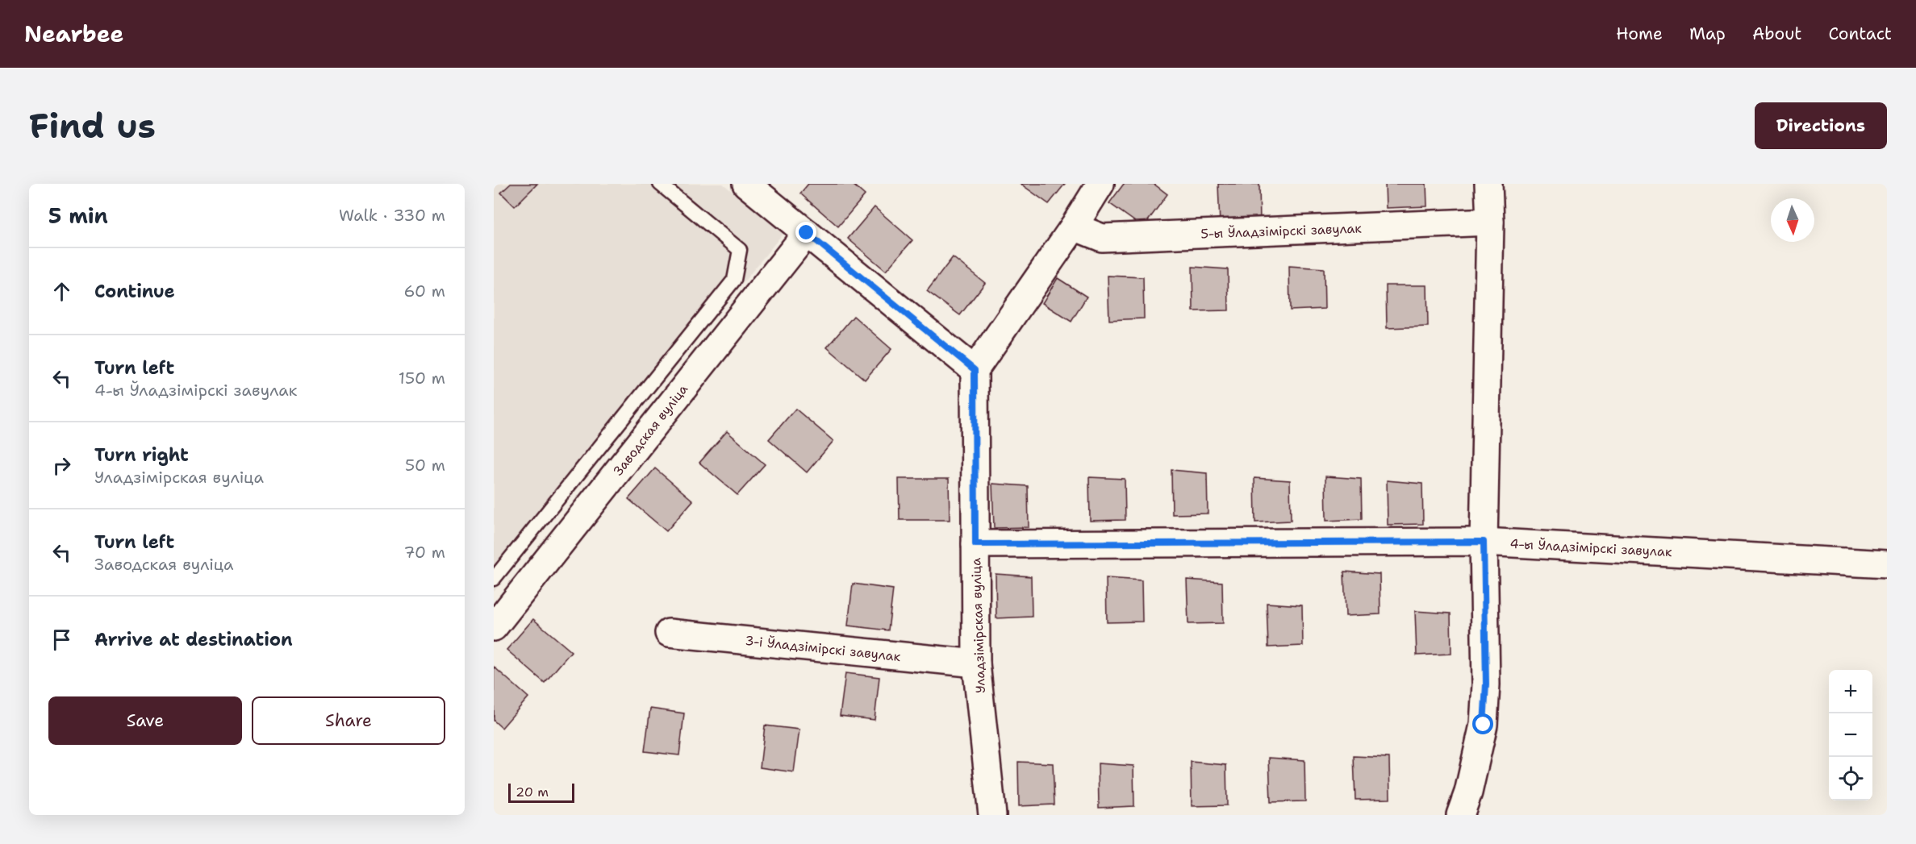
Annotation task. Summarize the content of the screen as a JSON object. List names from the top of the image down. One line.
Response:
{"streets":{"street":["5-ы Ўладзімірскі завулак","Заводская вуліца","4-ы Ўладзімірскі завулак","Уладзімірская вуліца","3-і Ўладзімірскі завулак"]},"crossings":[["4-ы Ўладзімірскі завулак","Уладзімірская вуліца"],["Уладзімірская вуліца","3-і Ўладзімірскі завулак"]],"scale_bar":"20 m","north":"bottom","page":{"header":"Nearbee","nav":["Home","Map","About","Contact"],"buttons":["Directions",["Save","Share"]],"title":"Find us","heading":["5 min","Walk · 330 m"],"list":[["Continue","60 m"],["Turn left","4-ы Ўладзімірскі завулак","150 m"],["Turn right","Уладзімірская вуліца","50 m"],["Turn left","Заводская вуліца","70 m"],"Arrive at destination"],"map_buttons":["+","−"],"scale":"20 m"}}
